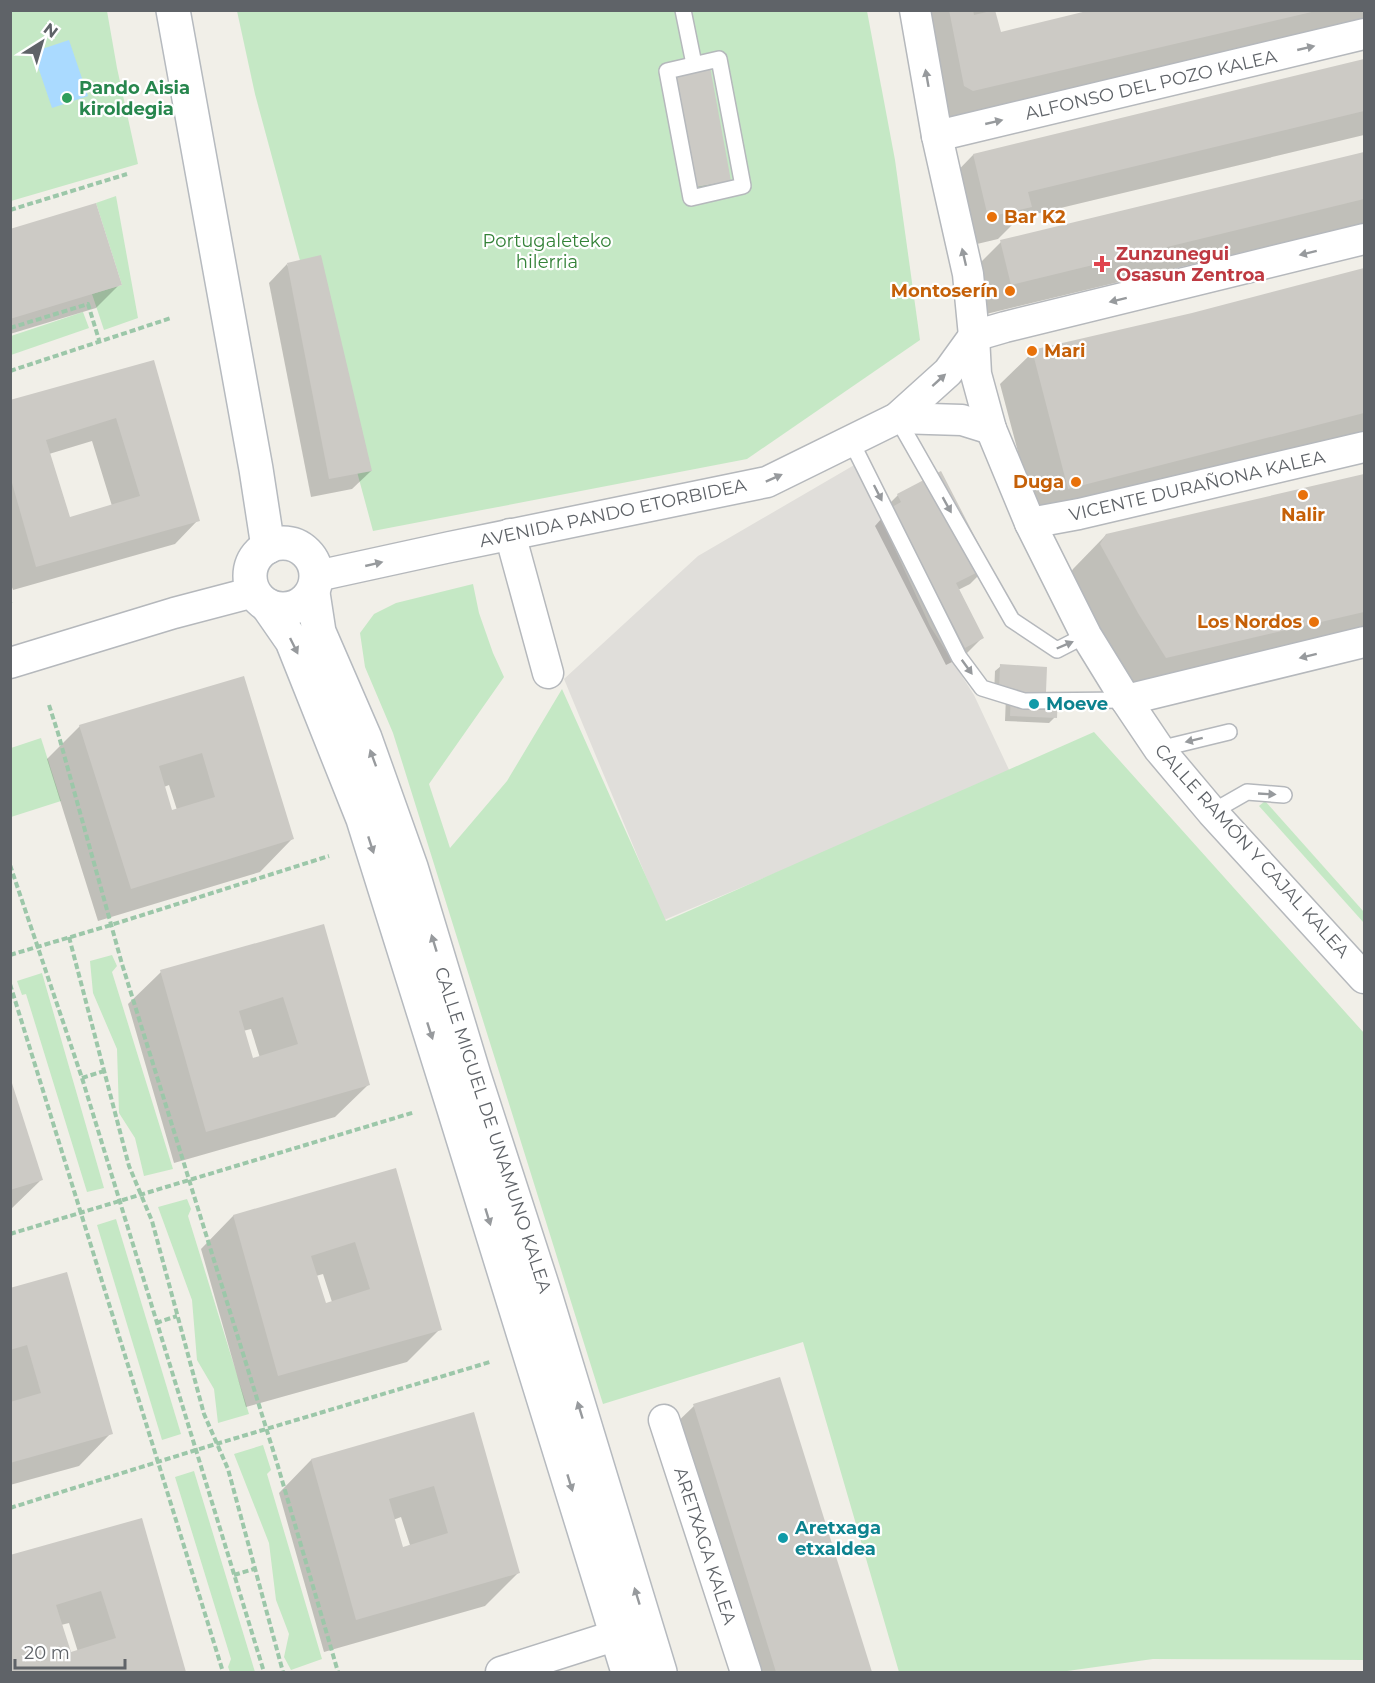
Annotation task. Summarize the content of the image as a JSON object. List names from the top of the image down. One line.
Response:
{"streets":{"street":["ALFONSO DEL POZO KALEA","VICENTE DURAÑONA KALEA","AVENIDA PANDO ETORBIDEA","CALLE RAMÓN Y CAJAL KALEA","CALLE MIGUEL DE UNAMUNO KALEA","ARETXAGA KALEA"]},"crossings":[["ALFONSO DEL POZO KALEA","CALLE RAMÓN Y CAJAL KALEA"],["VICENTE DURAÑONA KALEA","CALLE RAMÓN Y CAJAL KALEA"],["AVENIDA PANDO ETORBIDEA","CALLE RAMÓN Y CAJAL KALEA"],["AVENIDA PANDO ETORBIDEA","CALLE MIGUEL DE UNAMUNO KALEA"]],"one_way":["AVENIDA PANDO ETORBIDEA"],"parks":["Portugaleteko hilerria"],"places":{"other":["Pando Aisia kiroldegia","Bar K2","Montoserín","Mari","Duga","Nalir","Los Nordos","Moeve","Aretxaga etxaldea"],"health":["Zunzunegui Osasun Zentroa"]},"scale_bar":"20 m","north":"top right"}
